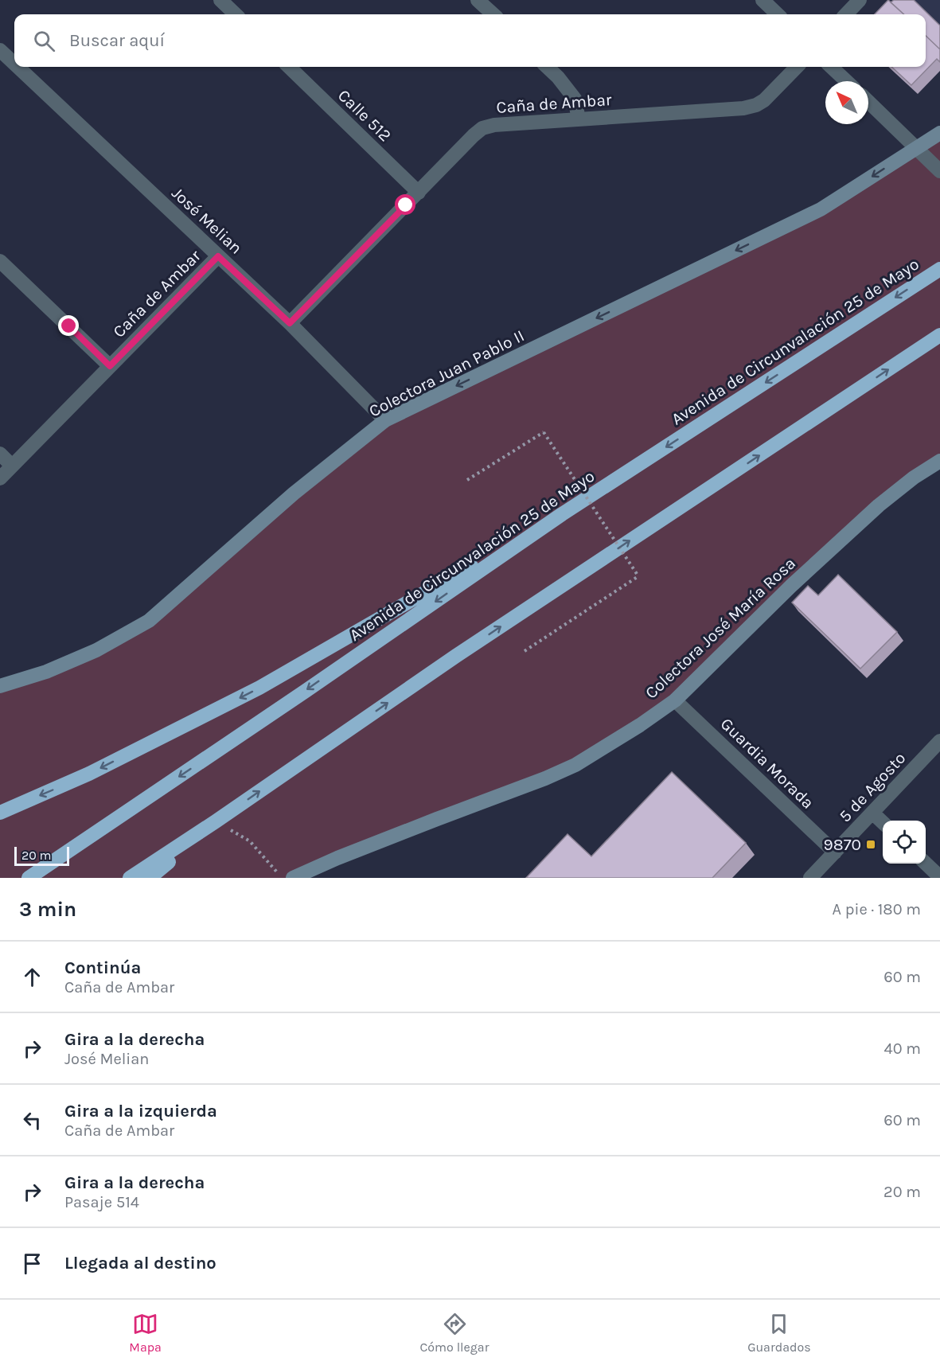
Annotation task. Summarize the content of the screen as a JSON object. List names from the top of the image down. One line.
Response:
{"streets":{"highway":["Avenida de Circunvalación 25 de Mayo"],"main road":["Colectora Juan Pablo II","Colectora José María Rosa"],"street":["Caña de Ambar","Calle 512","José Melian","Guardia Morada","5 de Agosto"]},"crossings":[["Caña de Ambar","Calle 512"],["Caña de Ambar","José Melian"],["José Melian","Colectora Juan Pablo II"],["Colectora José María Rosa","Guardia Morada"],["Guardia Morada","5 de Agosto"]],"one_way":["Colectora Juan Pablo II"],"places":{"transit":["9870"]},"scale_bar":"20 m","north":"top left","page":{"search":"Buscar aquí","scale":"20 m","heading":["3 min","A pie · 180 m"],"list":[["Continúa","Caña de Ambar","60 m"],["Gira a la derecha","José Melian","40 m"],["Gira a la izquierda","Caña de Ambar","60 m"],["Gira a la derecha","Pasaje 514","20 m"],"Llegada al destino"],"nav":["Mapa","Cómo llegar","Guardados"]}}
